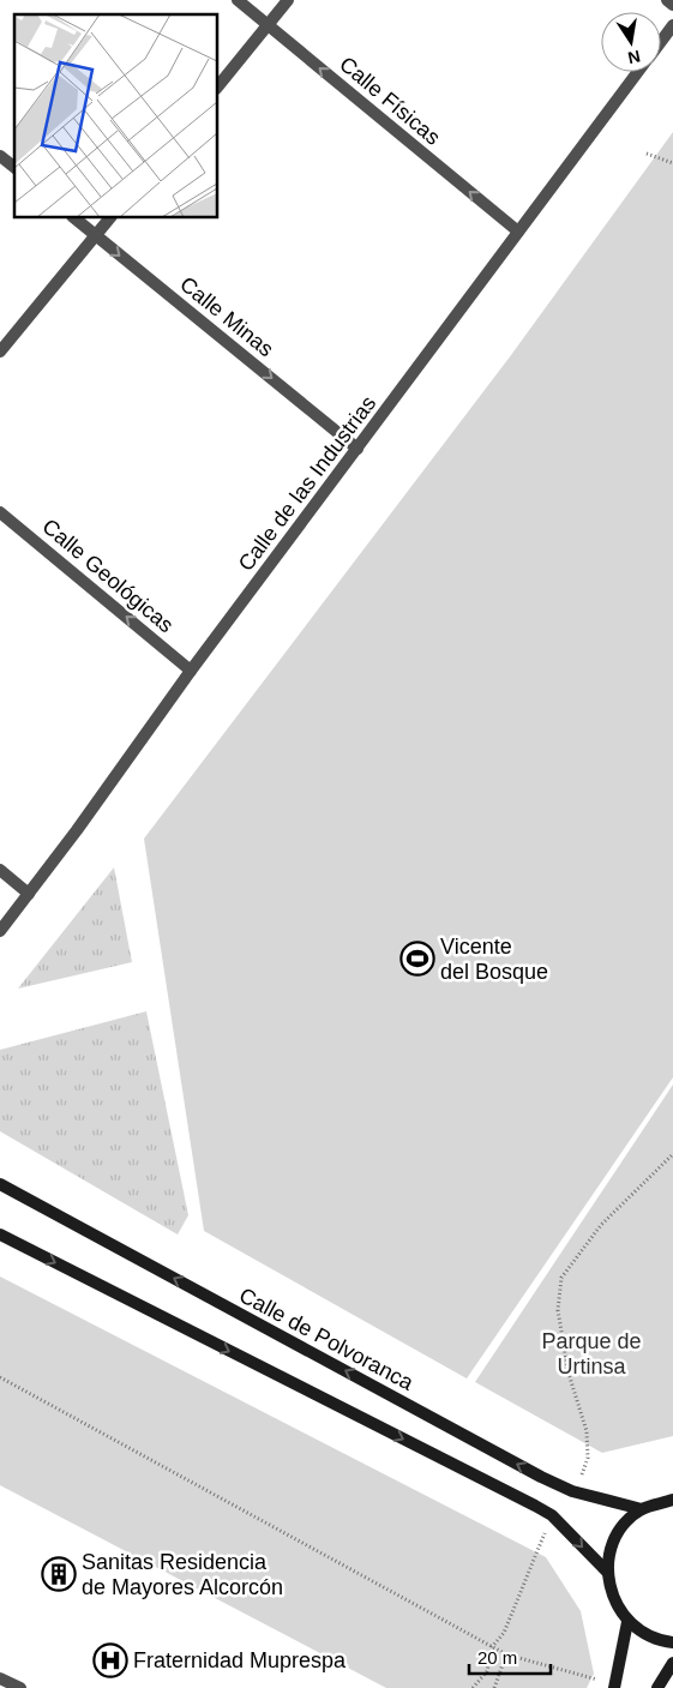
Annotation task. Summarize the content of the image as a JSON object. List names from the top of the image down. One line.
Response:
{"streets":{"street":["Calle Físicas","Calle Minas","Calle de las Industrias","Calle Geológicas","Calle de Polvoranca"]},"crossings":[["Calle Físicas","Calle de las Industrias"],["Calle Minas","Calle de las Industrias"],["Calle de las Industrias","Calle Geológicas"]],"one_way":["Calle Físicas","Calle Minas","Calle Geológicas"],"parks":["Parque de Urtinsa"],"places":{"sports":["Vicente del Bosque"],"building":["Sanitas Residencia de Mayores Alcorcón"],"hospital":["Fraternidad Muprespa"]},"scale_bar":"20 m","north":"bottom"}
